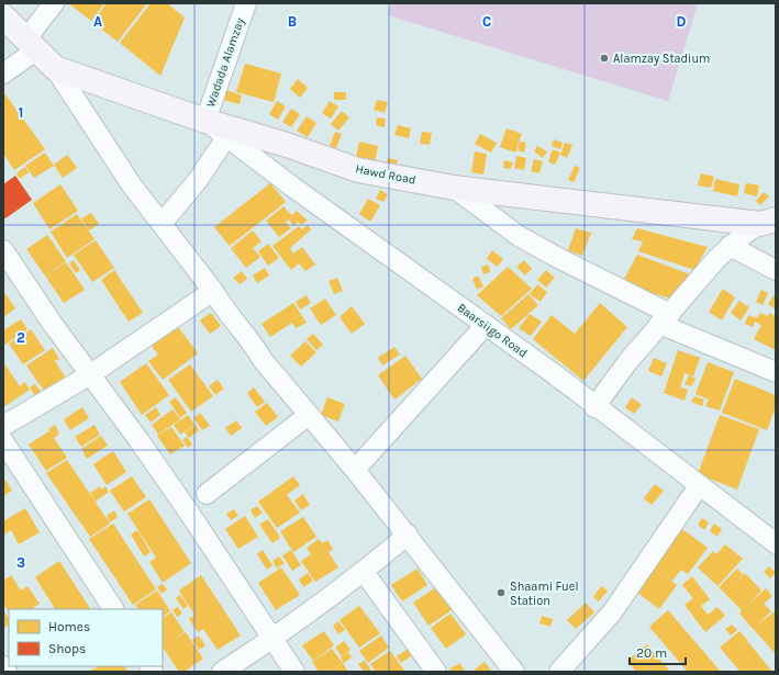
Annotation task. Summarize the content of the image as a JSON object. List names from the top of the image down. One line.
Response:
{"streets":{"main road":["Hawd Road"],"street":["Wadada Alamzay","Baarsiigo Road"]},"crossings":[["Wadada Alamzay","Hawd Road"],["Wadada Alamzay","Baarsiigo Road"],["Hawd Road","Baarsiigo Road"]],"places":["Alamzay Stadium","Shaami Fuel Station"],"legend":["Homes","Shops"],"scale_bar":"20 m","grid":{"columns":["A","B","C","D"],"rows":["1","2","3"]}}
